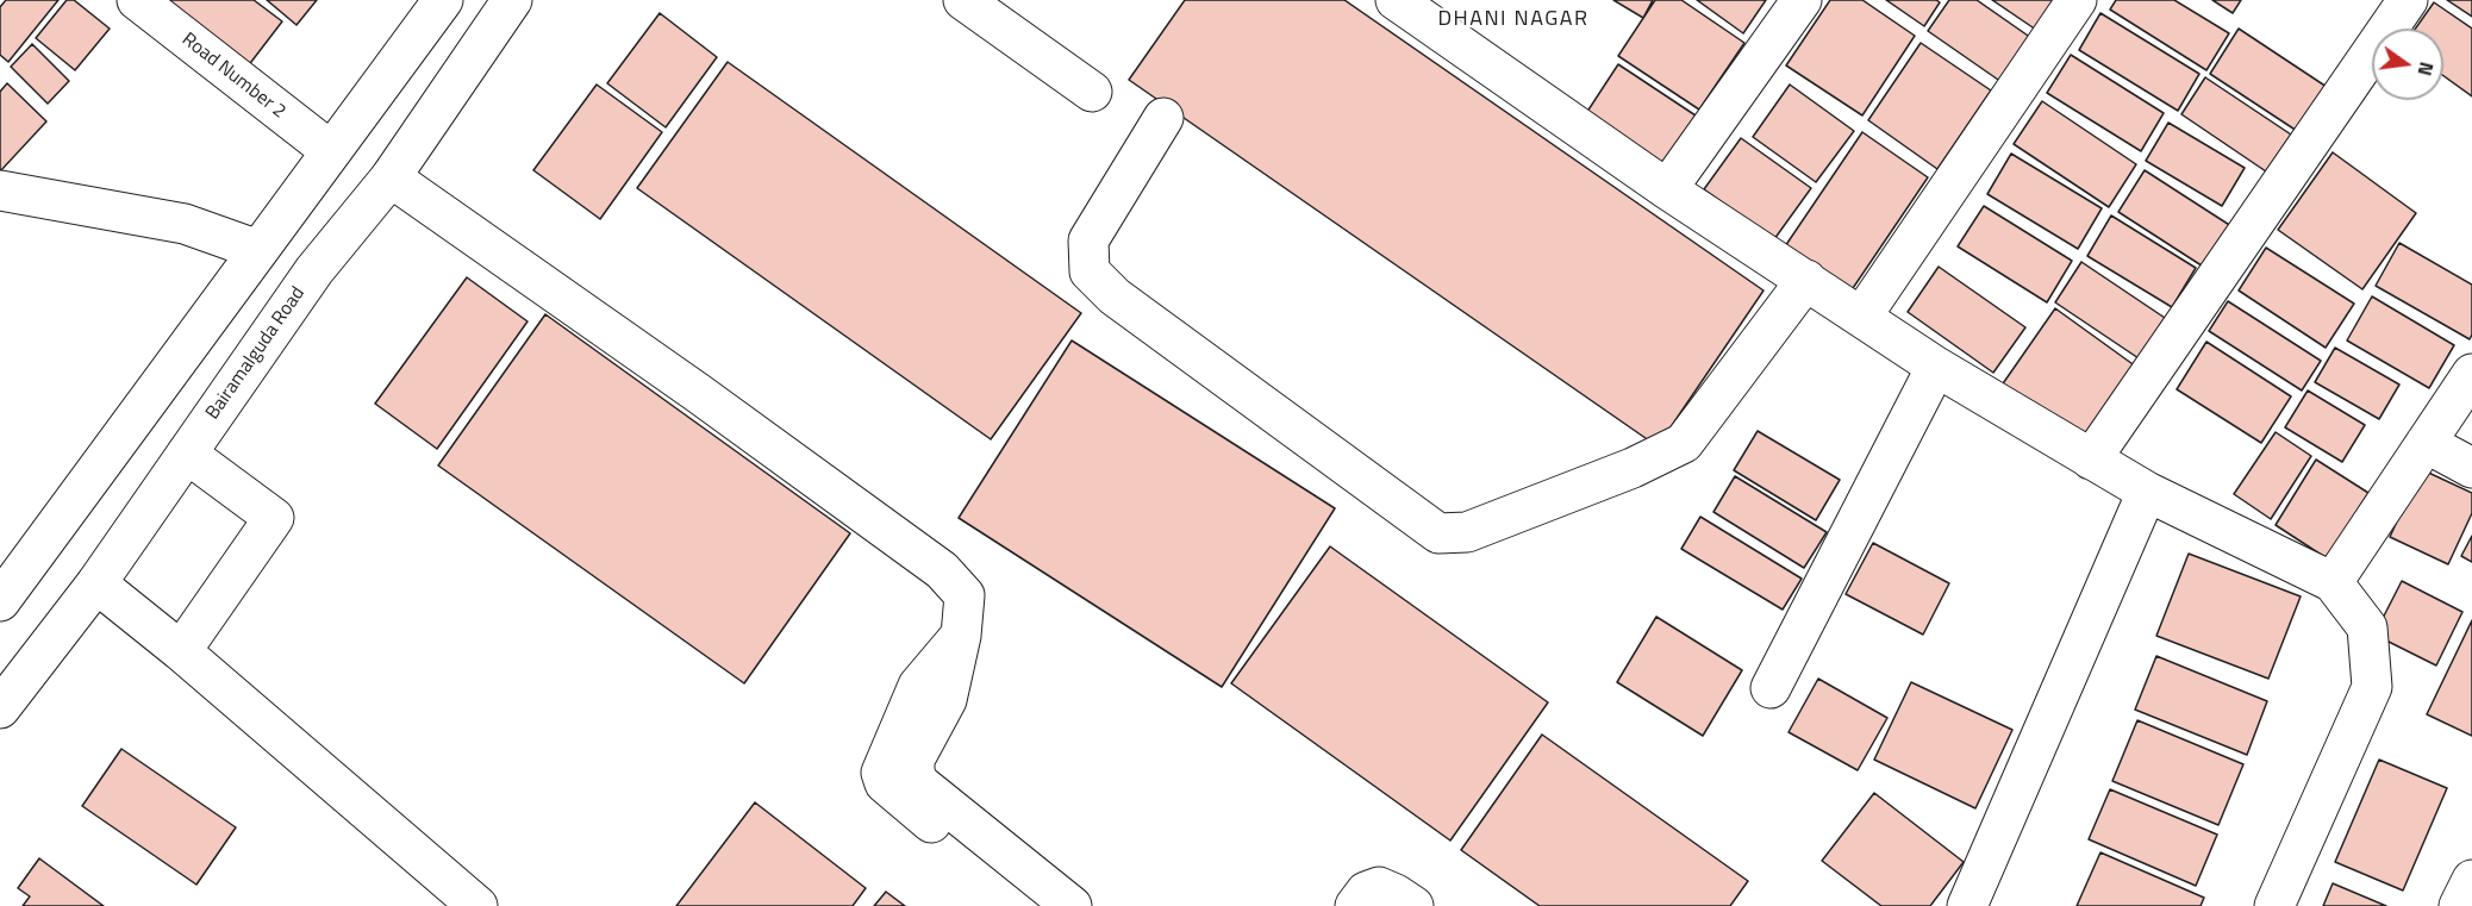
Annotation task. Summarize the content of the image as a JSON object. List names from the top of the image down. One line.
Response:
{"streets":{"street":["Road Number 2","Bairamalguda Road"]},"districts":["DHANI NAGAR"],"north":"right"}
